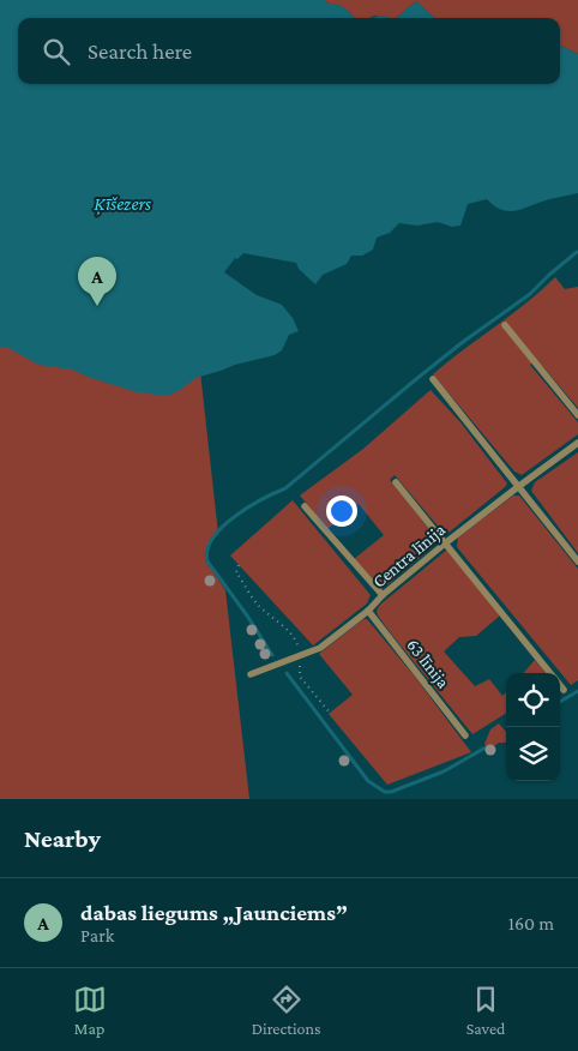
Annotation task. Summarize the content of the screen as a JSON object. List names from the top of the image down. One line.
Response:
{"streets":{"lane":["Centra līnija","63 līnija"]},"crossings":[["Centra līnija","63 līnija"]],"water":["Ķīšezers"],"page":{"search":"Search here","pins":"A","heading":"Nearby","list":[{"mark":"A","name":"dabas liegums „Jaunciems”","note":"Park","value":"160 m"}],"nav":["Map","Directions","Saved"]}}
